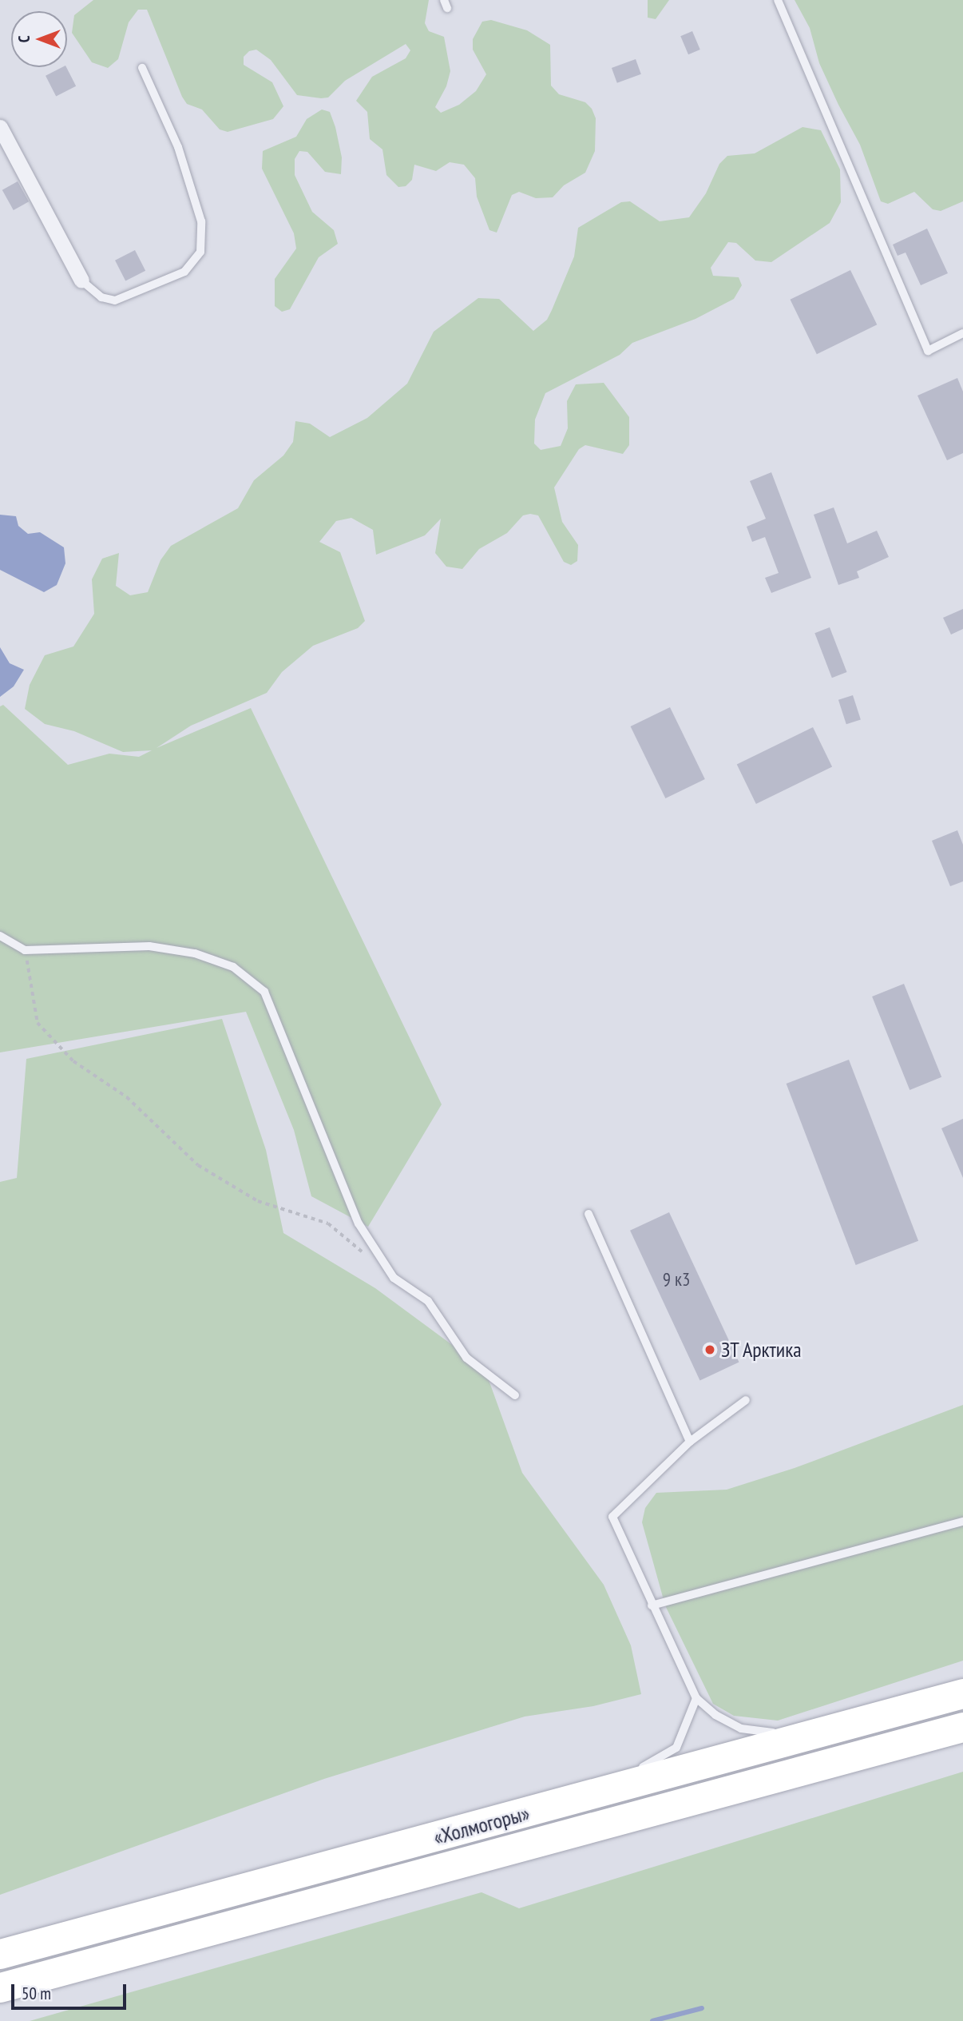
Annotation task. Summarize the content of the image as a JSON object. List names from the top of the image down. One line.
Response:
{"streets":{"highway":["«Холмогоры»"]},"places":["ЗТ Арктика"],"house_numbers":["9 к3"],"scale_bar":"50 m","north":"left"}
